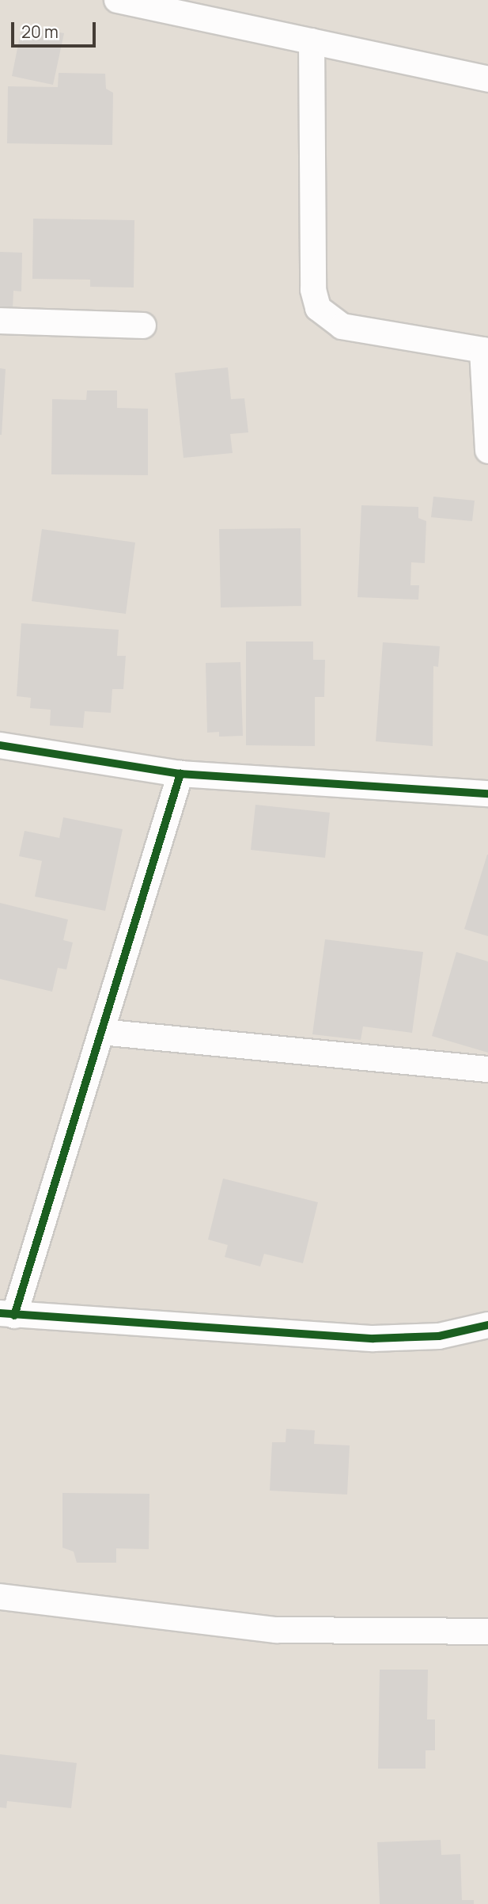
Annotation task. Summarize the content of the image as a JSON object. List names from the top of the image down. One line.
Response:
{"scale_bar":"20 m"}
